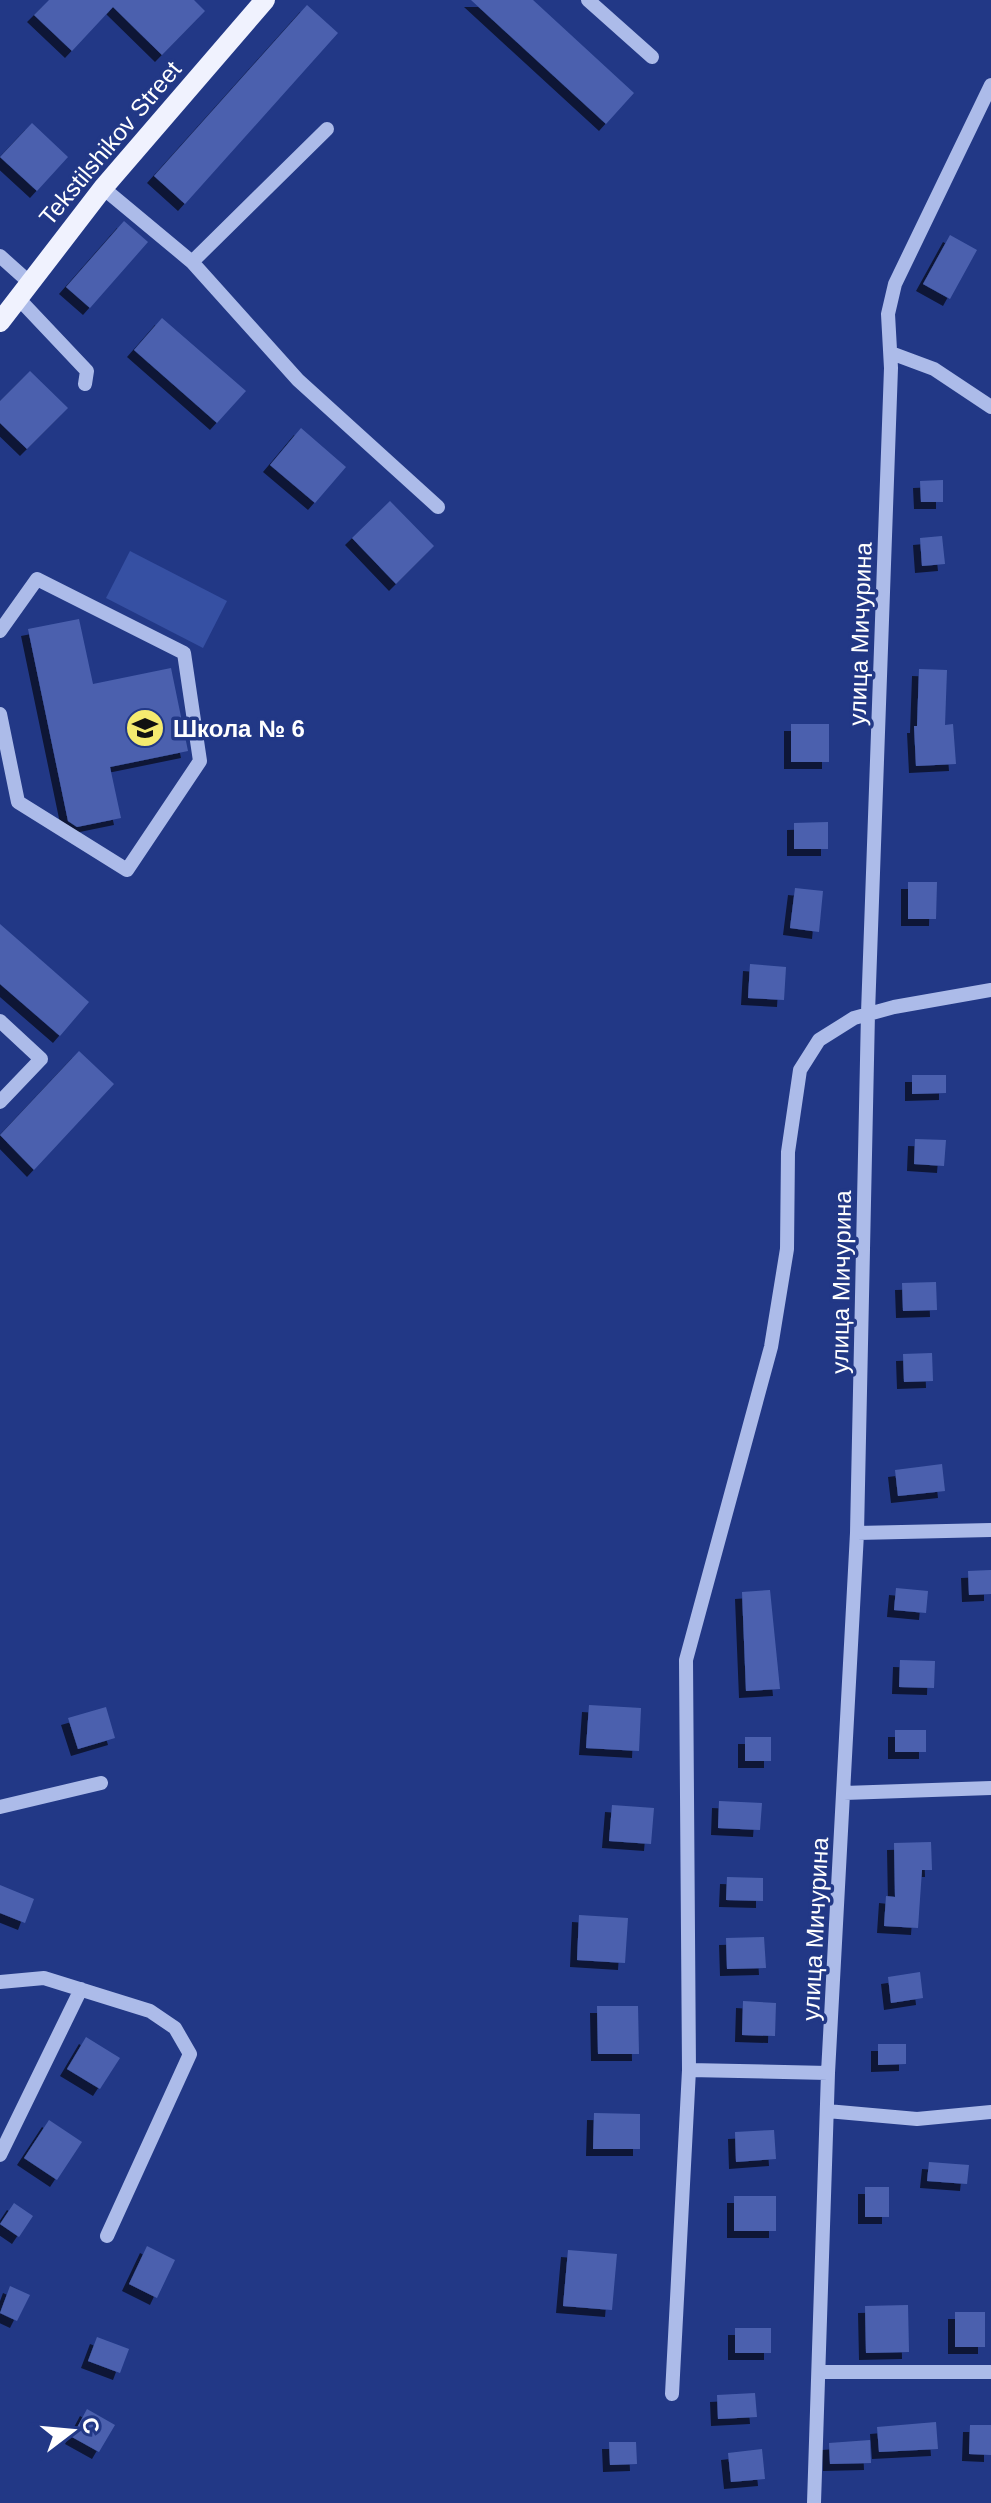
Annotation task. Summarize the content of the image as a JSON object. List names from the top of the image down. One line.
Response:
{"streets":{"main road":["Tekstilshikov Street"],"street":["улица Мичурина"]},"places":{"school or university":["Школа № 6"]},"north":"right"}
